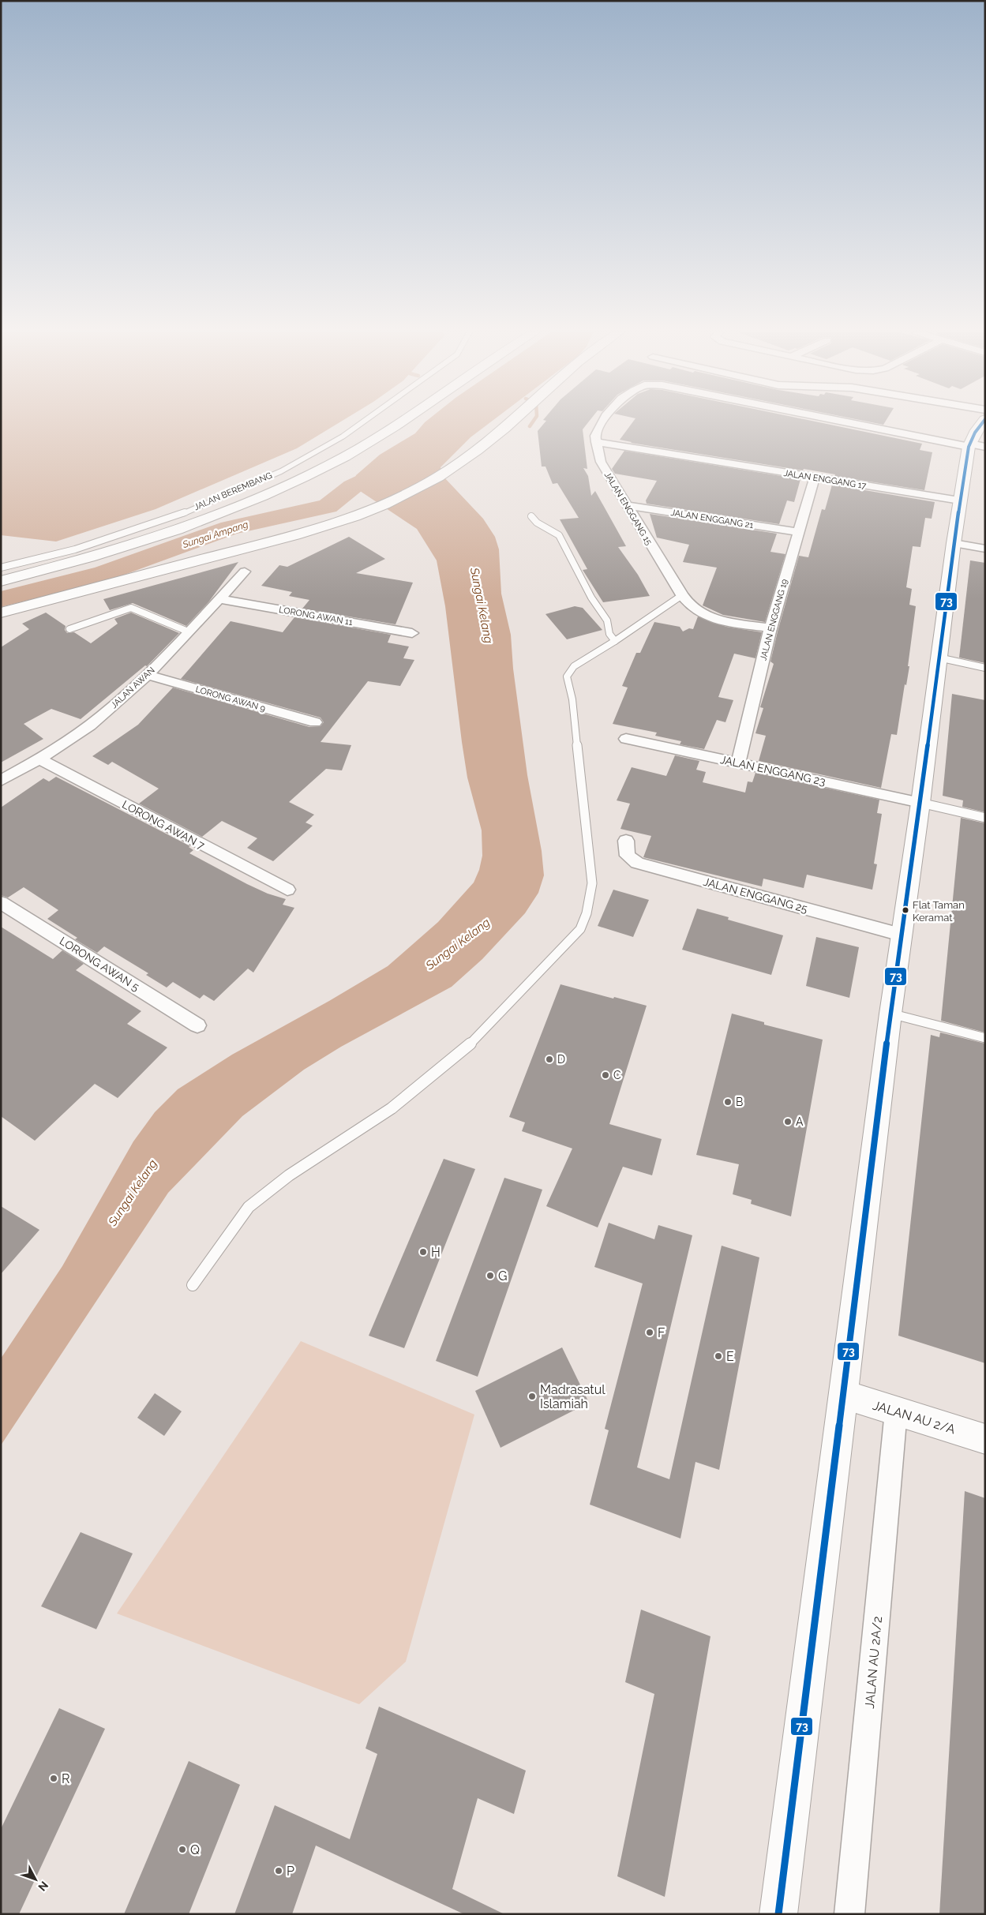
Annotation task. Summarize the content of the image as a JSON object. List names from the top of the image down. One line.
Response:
{"streets":{"main road":["JALAN AU 2/A"],"street":["JALAN ENGGANG 17","JALAN ENGGANG 15","JALAN ENGGANG 21","LORONG AWAN 11","JALAN ENGGANG 19","JALAN AWAN","LORONG AWAN 9","JALAN ENGGANG 23","LORONG AWAN 7","JALAN ENGGANG 25","LORONG AWAN 5","JALAN AU 2A/2"],"lane":["JALAN BEREMBANG"]},"crossings":[["JALAN ENGGANG 17","JALAN ENGGANG 15"],["JALAN ENGGANG 17","JALAN ENGGANG 19"],["JALAN ENGGANG 15","JALAN ENGGANG 21"],["JALAN ENGGANG 15","JALAN ENGGANG 19"],["JALAN ENGGANG 21","JALAN ENGGANG 19"],["LORONG AWAN 11","JALAN AWAN"],["JALAN ENGGANG 19","JALAN ENGGANG 23"],["JALAN AWAN","LORONG AWAN 9"],["JALAN AWAN","LORONG AWAN 7"],["JALAN AU 2/A","JALAN AU 2A/2"]],"water":["Sungai Ampang","Sungai Kelang"],"places":["Flat Taman Keramat","D","C","B","A","H","G","F","E","Madrasatul Islamiah","R","Q","P"],"lines":["transit line 73"],"north":"bottom right"}
